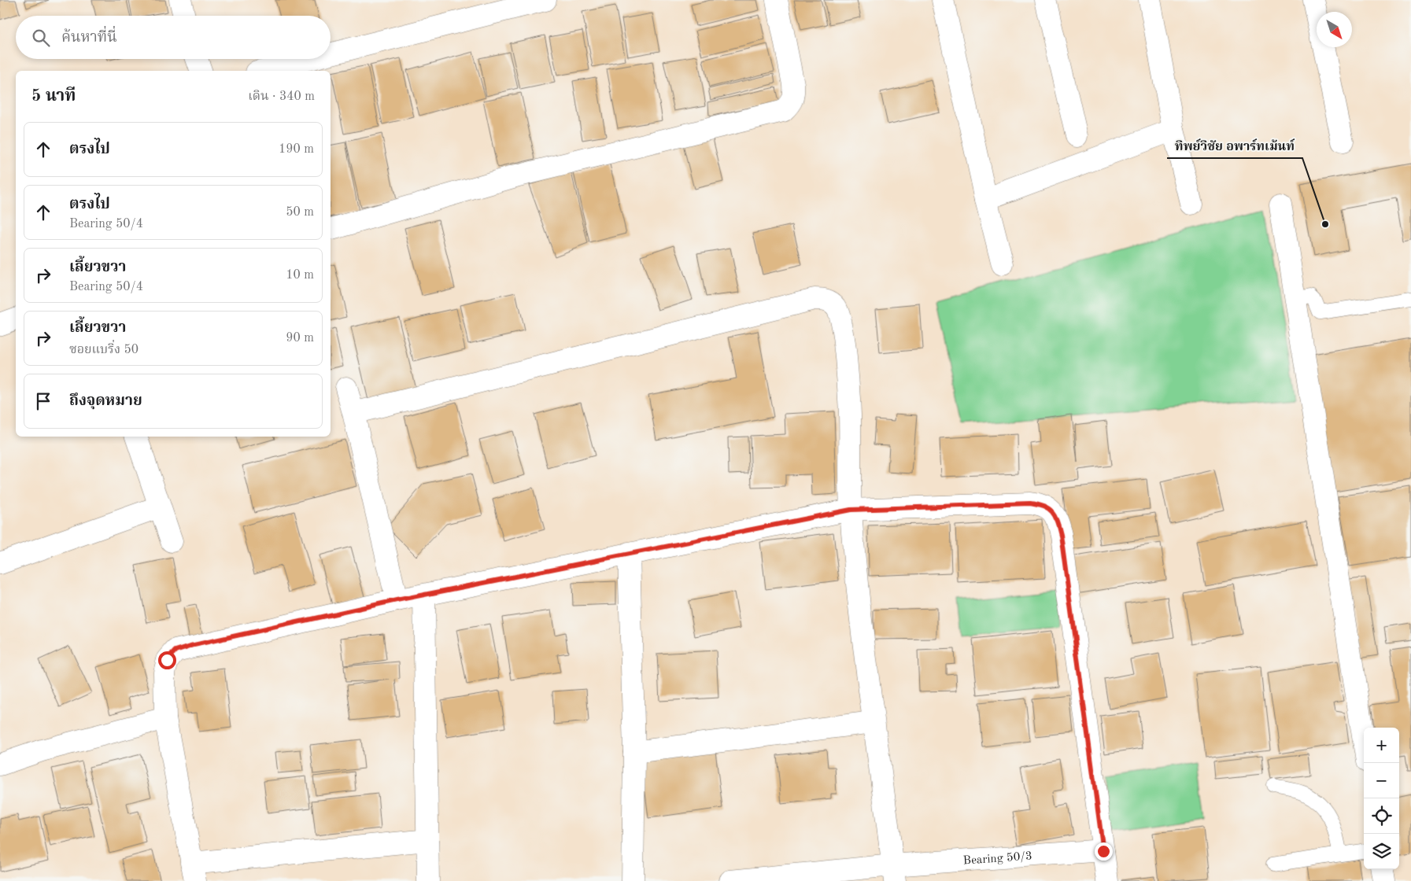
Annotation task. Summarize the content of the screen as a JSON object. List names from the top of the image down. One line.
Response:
{"streets":{"street":["Bearing 50/3"]},"places":["ทิพย์วิชัย อพาร์ทเม้นท์"],"north":"bottom right","page":{"search":"ค้นหาที่นี่","heading":["5 นาที","เดิน · 340 m"],"list":[["ตรงไป","190 m"],["ตรงไป","Bearing 50/4","50 m"],["เลี้ยวขวา","Bearing 50/4","10 m"],["เลี้ยวขวา","ซอยแบริ่ง 50","90 m"],"ถึงจุดหมาย"],"map_buttons":["+","−"]}}
